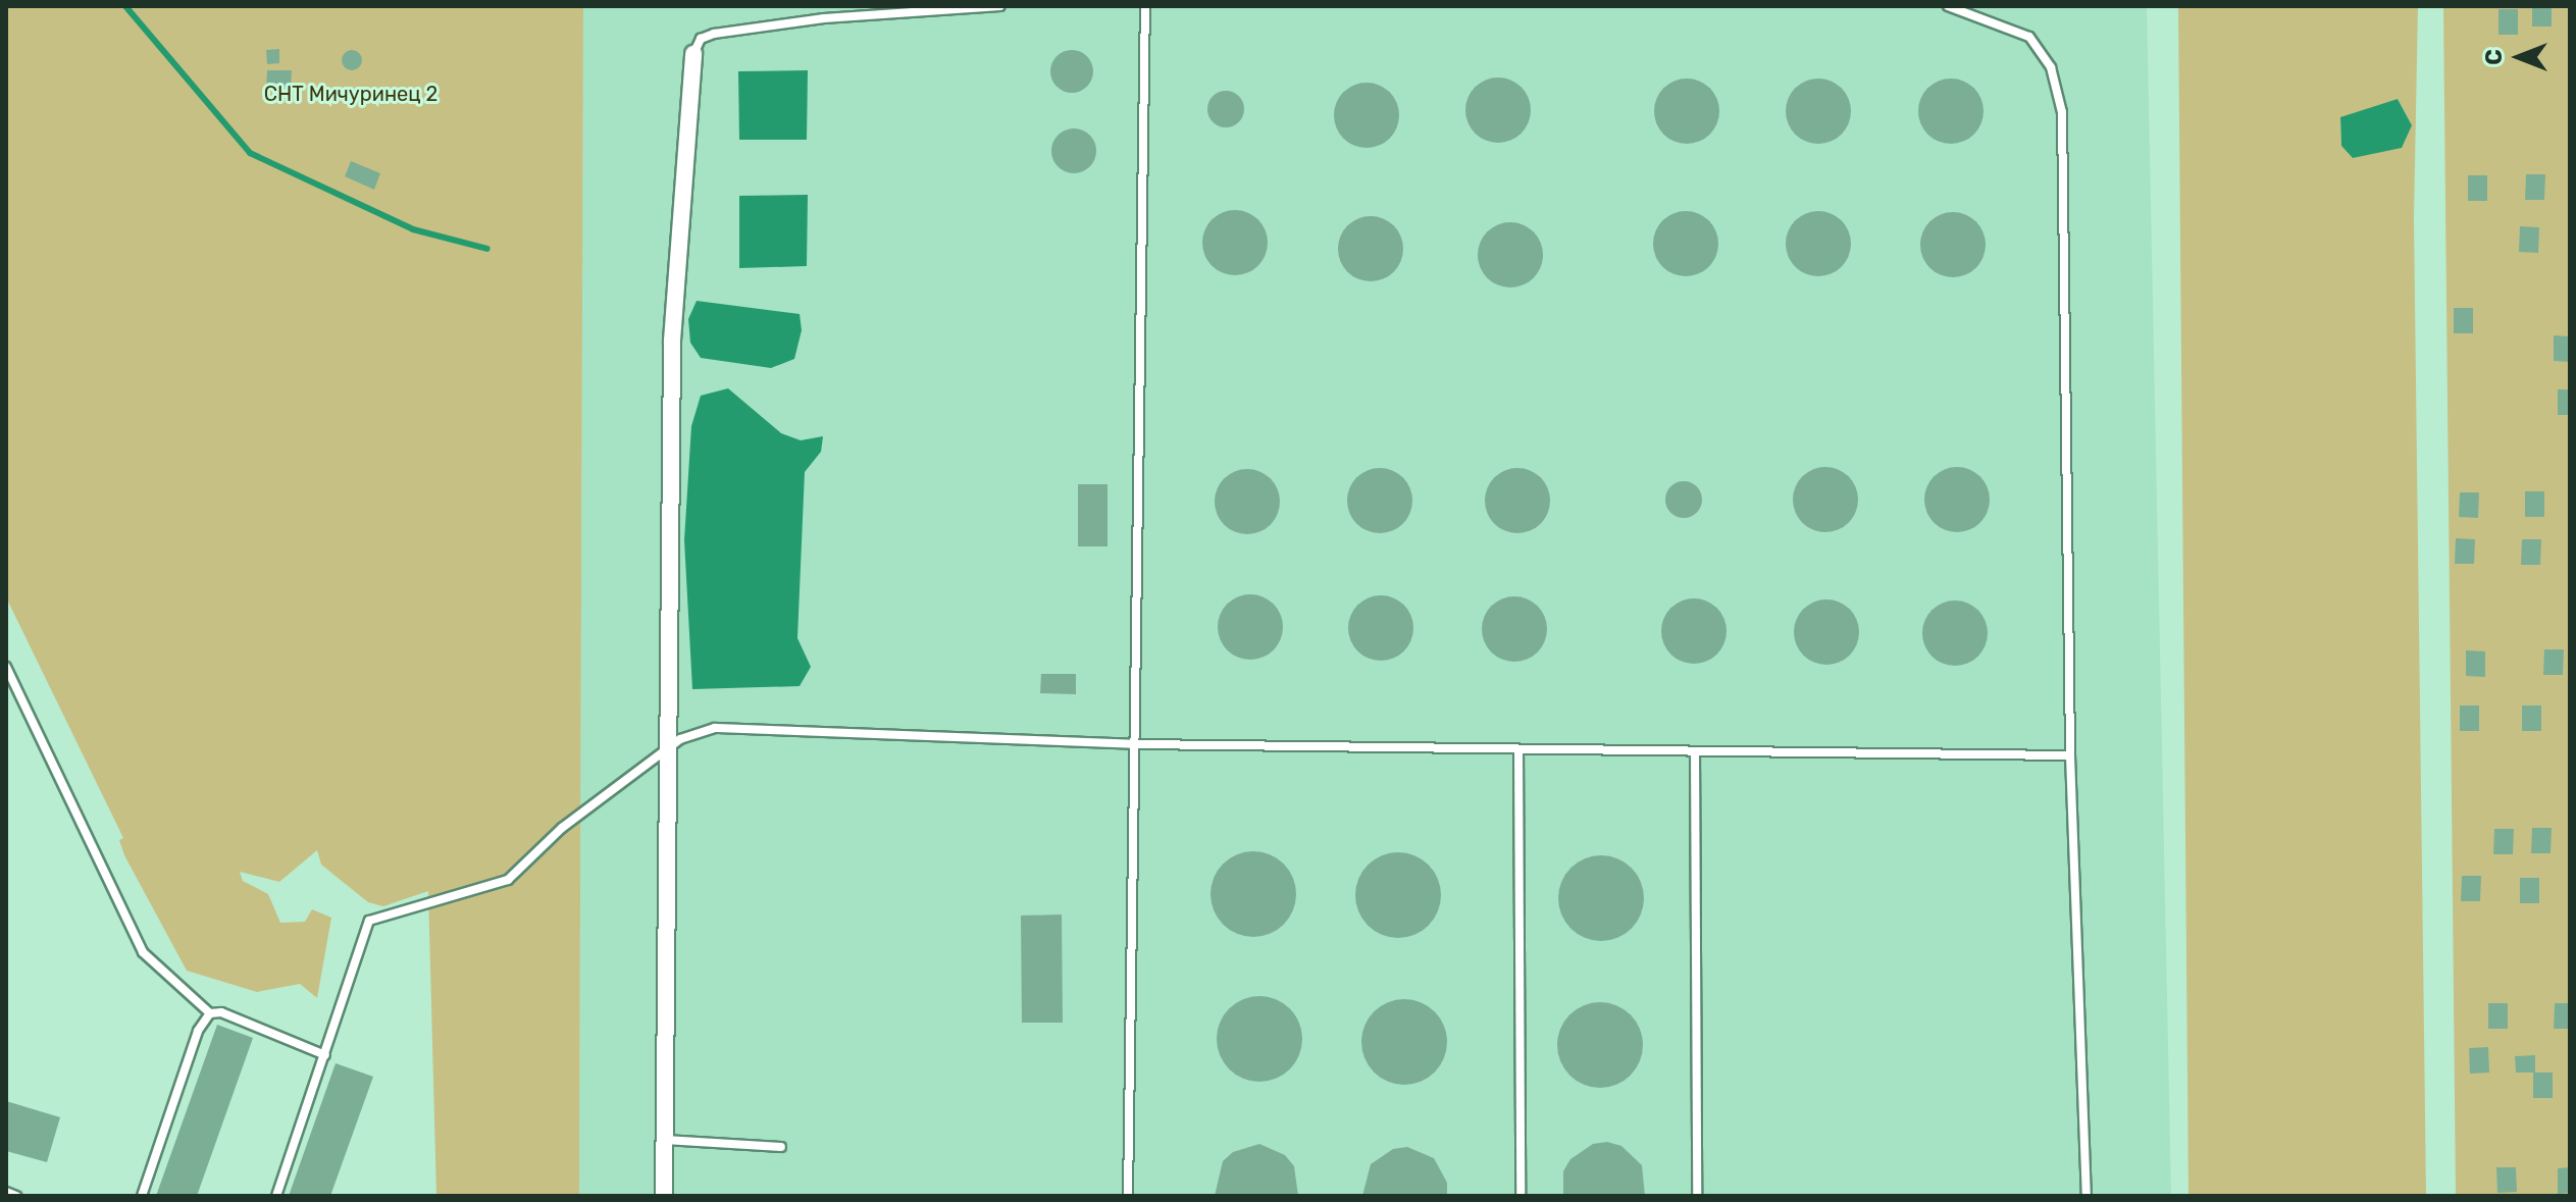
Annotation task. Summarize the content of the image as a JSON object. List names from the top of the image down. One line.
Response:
{"parks":["СНТ Мичуринец 2"],"north":"left"}
